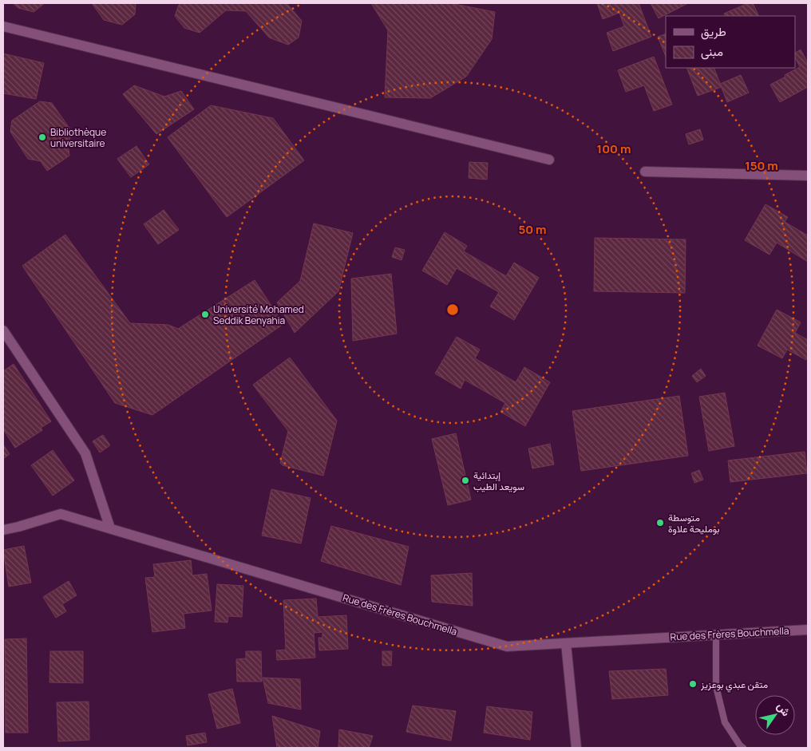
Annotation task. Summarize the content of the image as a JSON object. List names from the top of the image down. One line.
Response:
{"streets":{"street":["Rue des Frères Bouchmella"]},"places":["Bibliothèque universitaire","Université Mohamed Seddik Benyahia","إبتدائية سويعد الطيب","متوسطة بومليحة علاوة","متقن عبدي بوعزيز"],"legend":["طريق","مبنى"],"north":"top right","rings":["100 m","150 m","50 m"]}
